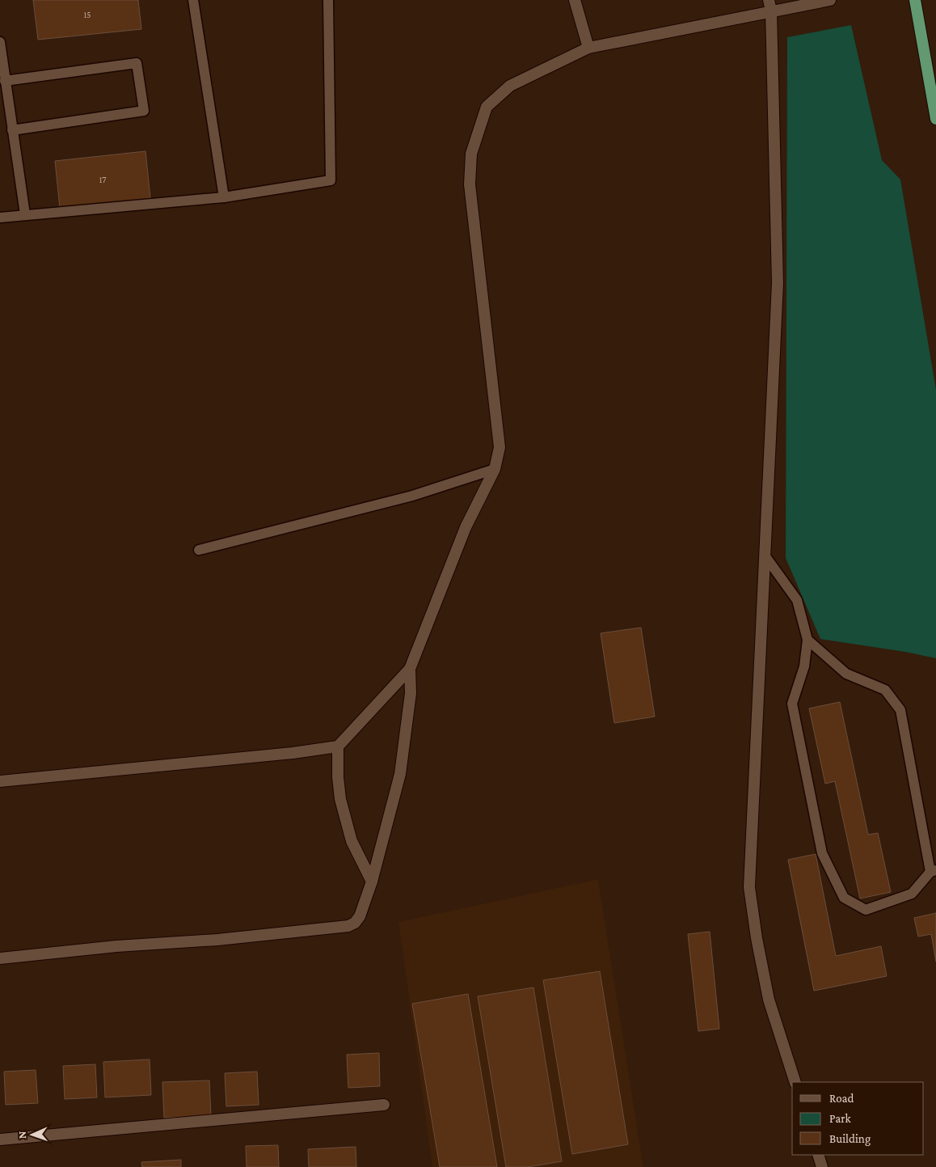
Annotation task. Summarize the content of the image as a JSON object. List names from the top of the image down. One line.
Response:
{"house_numbers":["15","17"],"legend":["Road","Park","Building"],"north":"left"}
